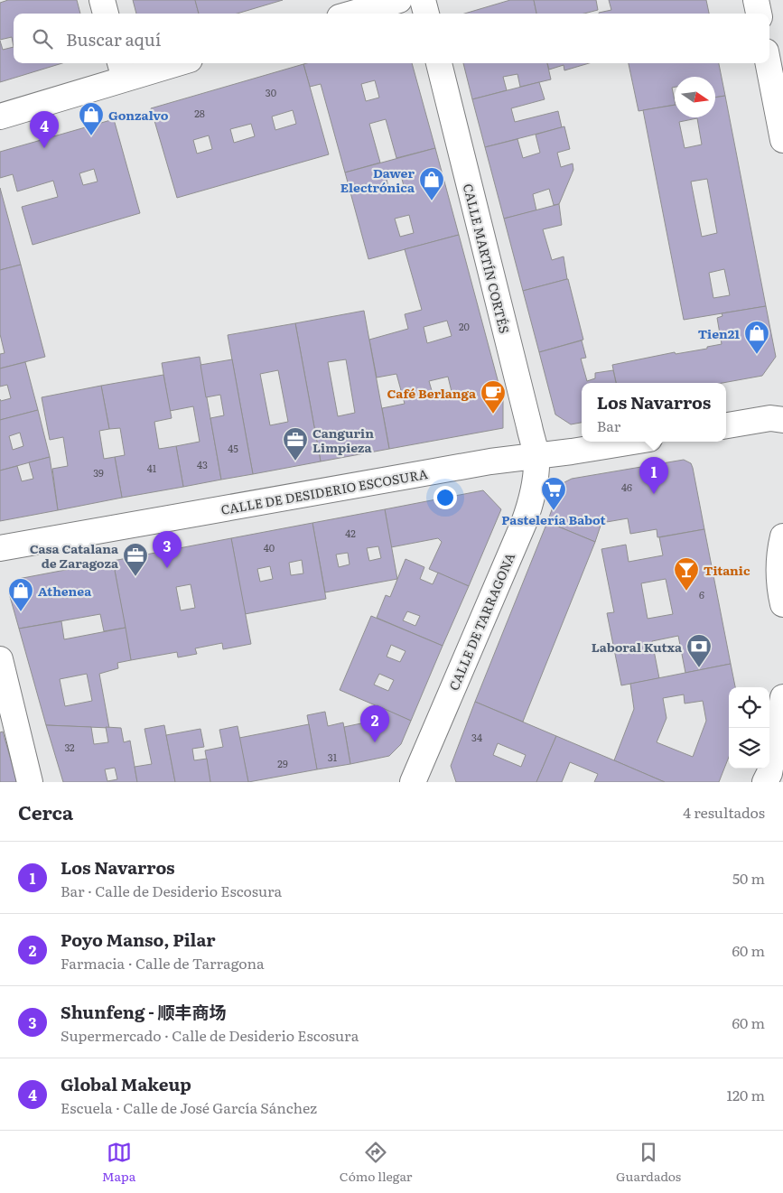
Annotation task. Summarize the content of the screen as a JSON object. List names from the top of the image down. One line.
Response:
{"streets":{"street":["CALLE MARTÍN CORTÉS","CALLE DE DESIDERIO ESCOSURA","CALLE DE TARRAGONA"]},"crossings":[["CALLE MARTÍN CORTÉS","CALLE DE DESIDERIO ESCOSURA"],["CALLE MARTÍN CORTÉS","CALLE DE TARRAGONA"],["CALLE DE DESIDERIO ESCOSURA","CALLE DE TARRAGONA"]],"places":{"shop":["Gonzalvo","Dawer Electrónica","Tien21","Athenea"],"cafe":["Café Berlanga"],"office":["Cangurin Limpieza","Casa Catalana de Zaragoza"],"supermarket":["Pastelería Babot"],"bar":["Titanic"],"bank":["Laboral Kutxa"]},"house_numbers":["30","28","20","45","43","41","39","46","42","40","6","34","32","31","29"],"north":"right","page":{"search":"Buscar aquí","pins":["4","1","3","2"],"popup":["Los Navarros","Bar"],"heading":["Cerca","4 resultados"],"list":[{"mark":"1","name":"Los Navarros","note":"Bar · Calle de Desiderio Escosura","value":"50 m"},{"mark":"2","name":"Poyo Manso, Pilar","note":"Farmacia · Calle de Tarragona","value":"60 m"},{"mark":"3","name":"Shunfeng - 顺丰商场","note":"Supermercado · Calle de Desiderio Escosura","value":"60 m"},{"mark":"4","name":"Global Makeup","note":"Escuela · Calle de José García Sánchez","value":"120 m"}],"nav":["Mapa","Cómo llegar","Guardados"]}}
